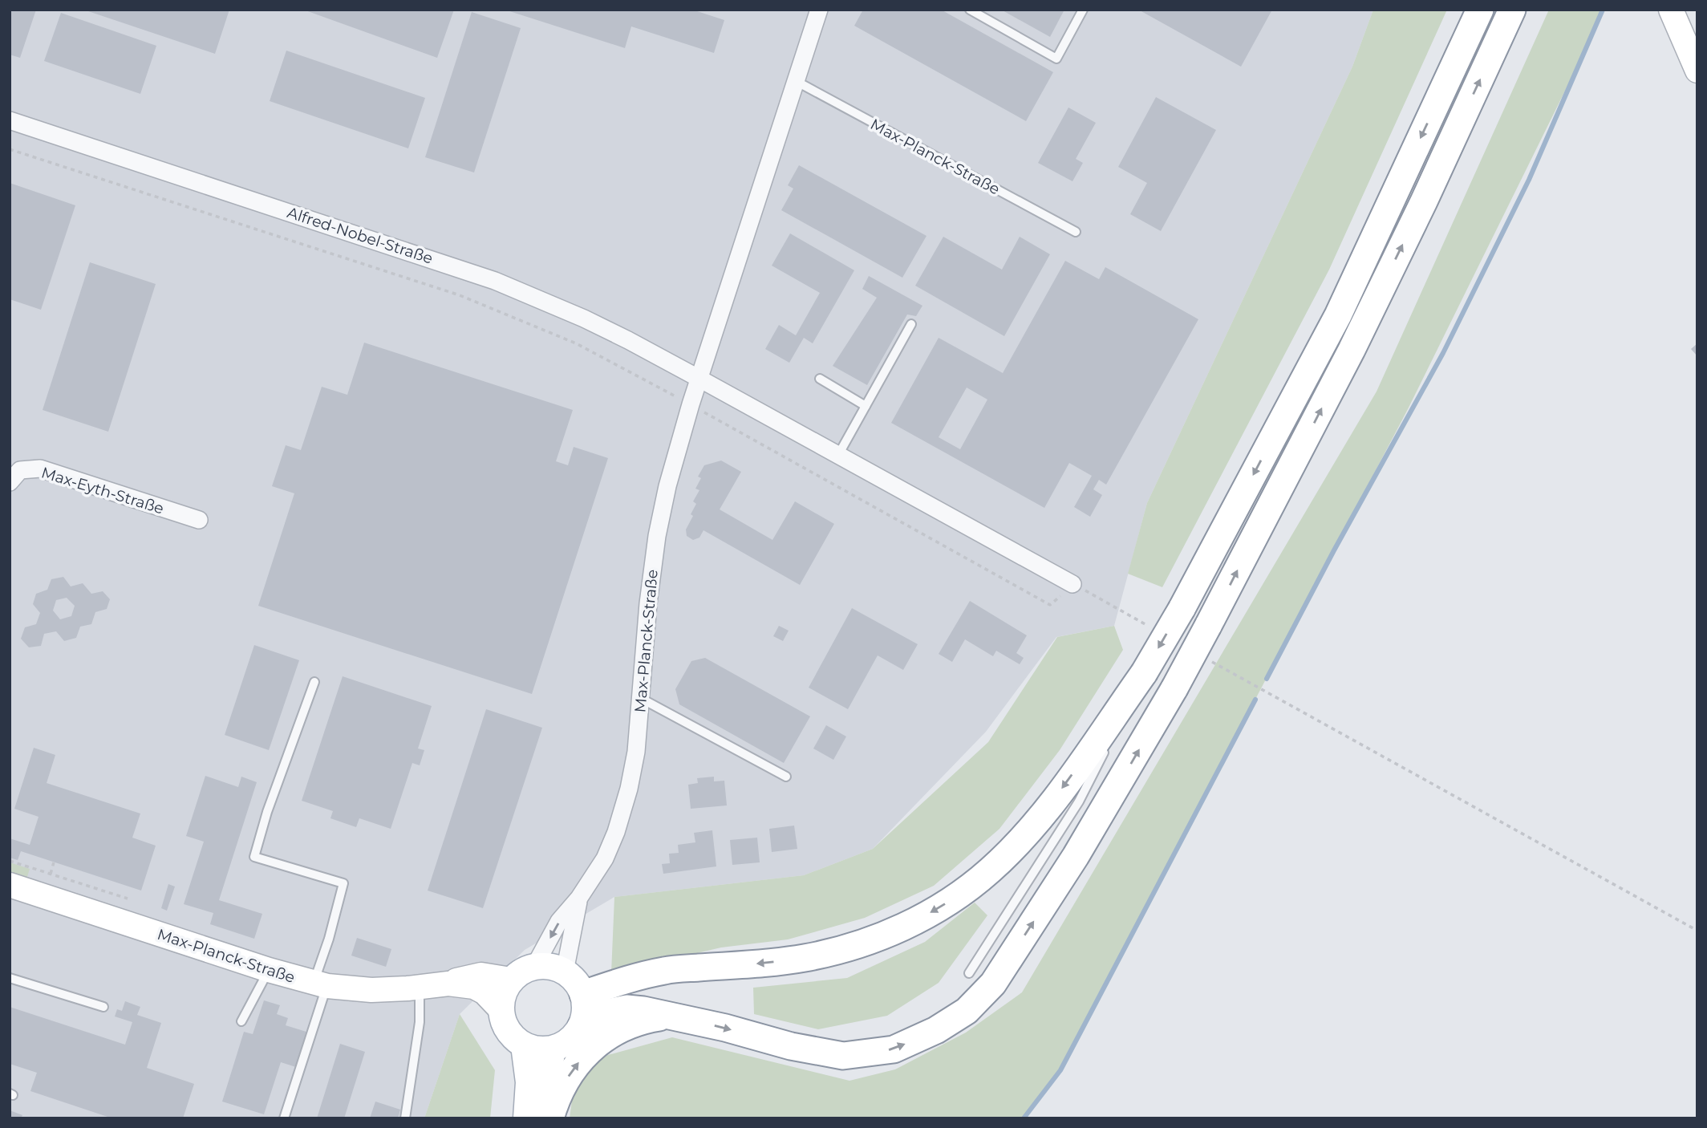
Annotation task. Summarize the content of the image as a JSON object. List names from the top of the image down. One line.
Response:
{"streets":{"main road":["Max-Planck-Straße"],"street":["Alfred-Nobel-Straße","Max-Eyth-Straße"]},"crossings":[["Max-Planck-Straße","Alfred-Nobel-Straße"]]}
